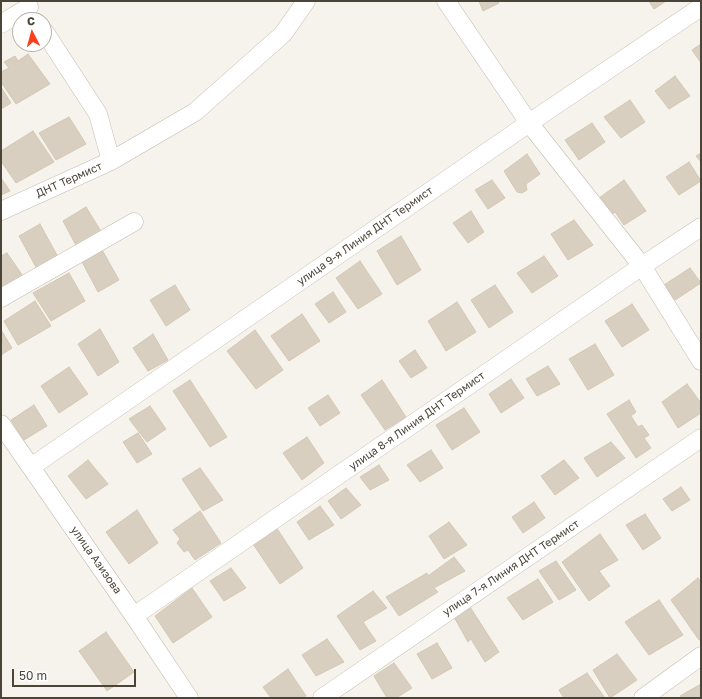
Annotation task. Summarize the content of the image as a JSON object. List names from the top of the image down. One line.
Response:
{"streets":{"street":["ДНТ Термист","улица 9-я Линия ДНТ Термист","улица 8-я Линия ДНТ Термист","улица Азизова","улица 7-я Линия ДНТ Термист"]},"crossings":[["улица 9-я Линия ДНТ Термист","улица Азизова"],["улица 8-я Линия ДНТ Термист","улица Азизова"]],"scale_bar":"50 m","north":"top"}
